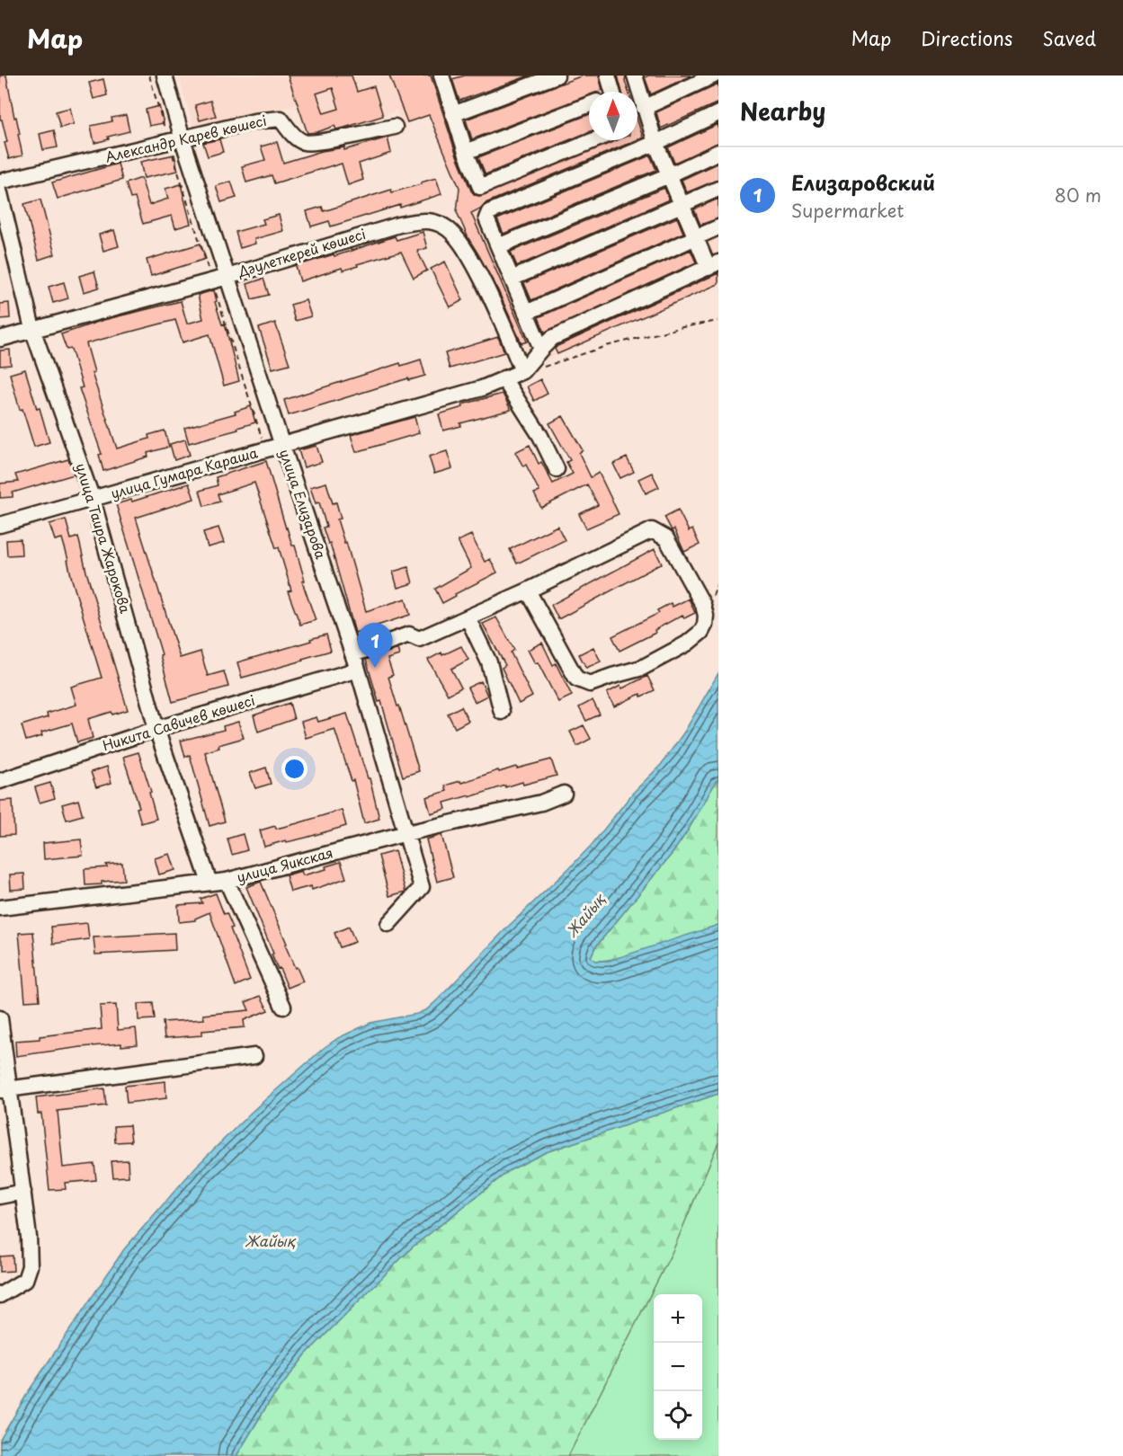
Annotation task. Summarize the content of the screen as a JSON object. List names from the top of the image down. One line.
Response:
{"streets":{"street":["Александр Карев көшесі","Дәулеткерей көшесі","улица Гумара Караша","улица Елизарова","улица Таира Жарокова","Никита Савичев көшесі","улица Яикская"]},"crossings":[["Александр Карев көшесі","улица Елизарова"],["Дәулеткерей көшесі","улица Гумара Караша"],["Дәулеткерей көшесі","улица Елизарова"],["Дәулеткерей көшесі","улица Таира Жарокова"],["улица Гумара Караша","улица Елизарова"],["улица Гумара Караша","улица Таира Жарокова"],["улица Елизарова","Никита Савичев көшесі"],["улица Елизарова","улица Яикская"],["улица Таира Жарокова","Никита Савичев көшесі"],["улица Таира Жарокова","улица Яикская"]],"water":["Жайық"],"north":"top","page":{"header":"Map","nav":["Map","Directions","Saved"],"heading":"Nearby","list":[{"mark":"1","name":"Елизаровский","note":"Supermarket","value":"80 m"}],"pins":"1","map_buttons":["+","−"]}}
